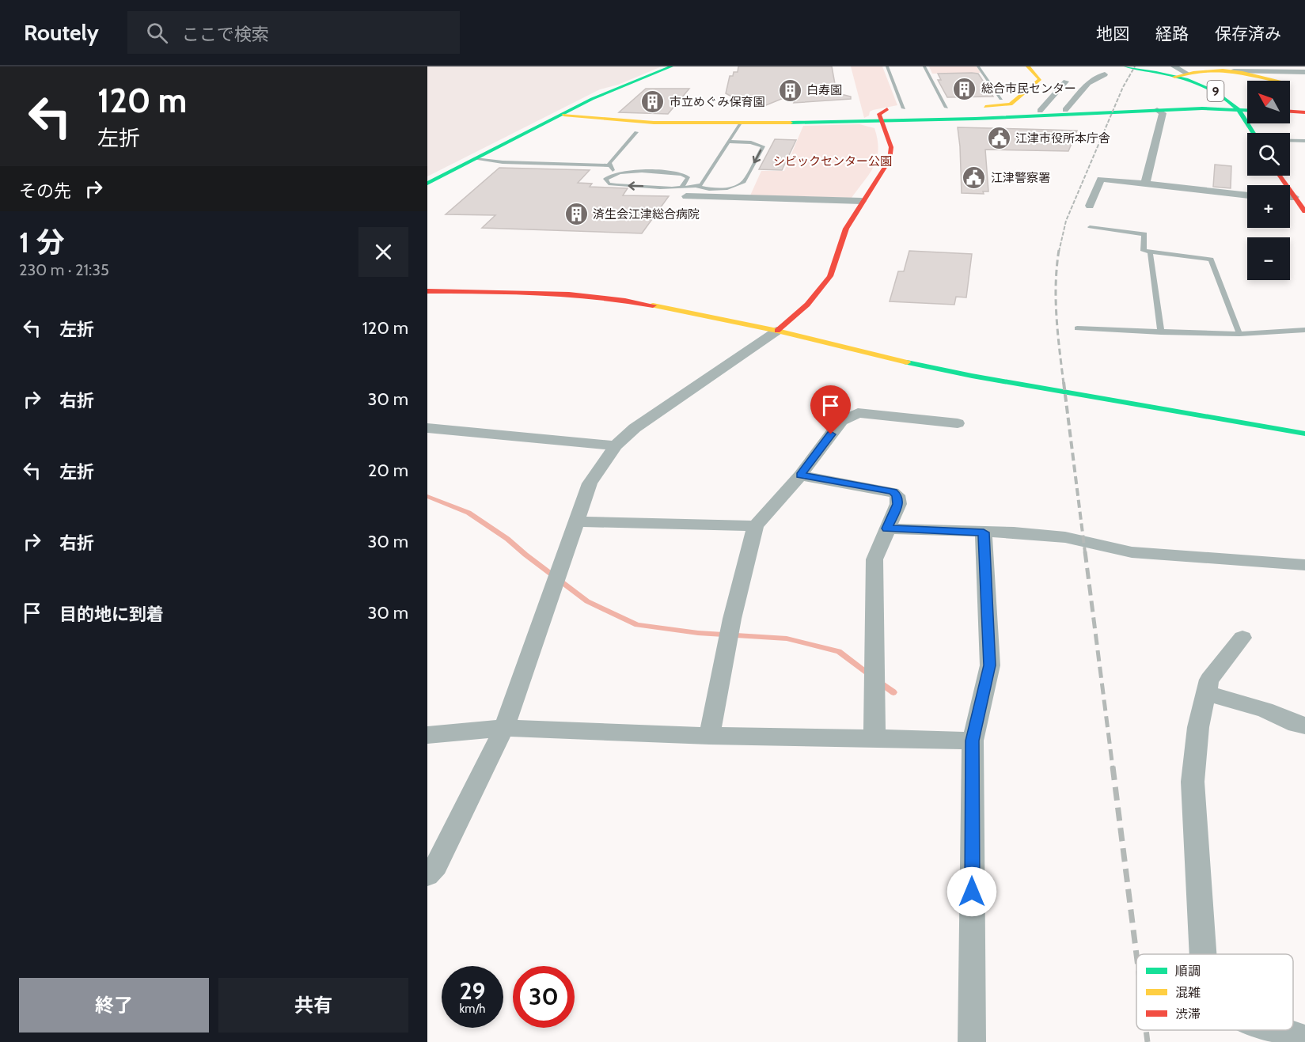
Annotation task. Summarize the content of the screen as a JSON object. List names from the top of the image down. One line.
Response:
{"streets":{"main road":["9"]},"parks":["シビックセンター公園"],"places":{"building":["総合市民センター","白寿園","市立めぐみ保育園","済生会江津総合病院"],"public building":["江津市役所本庁舎","江津警察署"]},"legend":["順調","混雑","渋滞"],"north":"top left","page":{"header":"Routely","search":"ここで検索","nav":["地図","経路","保存済み"],"turn":["120 m","左折"],"map_buttons":["+","−"],"then":"その先","heading":["1 分","230 m · 21:35"],"list":[{"name":"左折","value":"120 m"},{"name":"右折","value":"30 m"},{"name":"左折","value":"20 m"},{"name":"右折","value":"30 m"},{"name":"目的地に到着","value":"30 m"}],"speed":"29 km/h","limit":"30","buttons":["終了","共有"]}}
